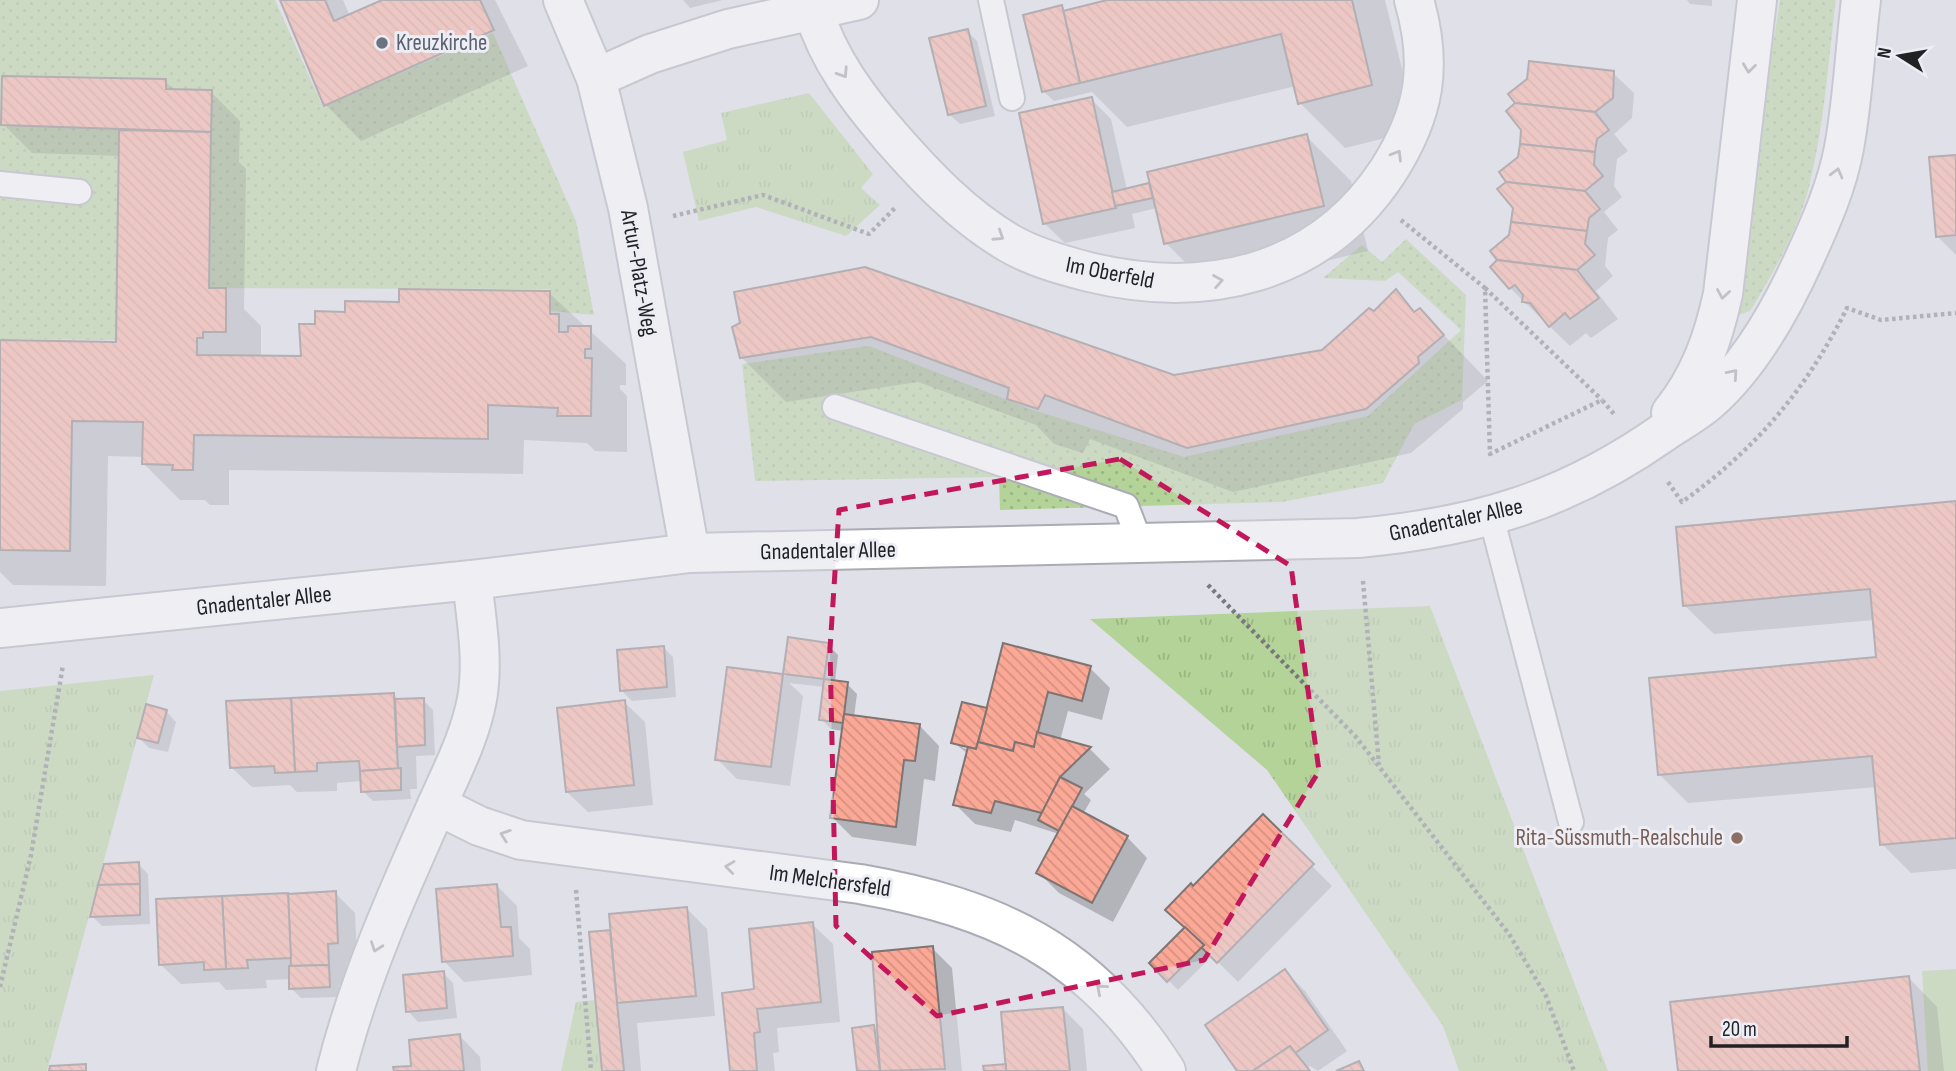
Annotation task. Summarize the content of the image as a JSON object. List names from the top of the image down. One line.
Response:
{"streets":{"street":["Artur-Platz-Weg","Im Oberfeld","Gnadentaler Allee","Im Melchersfeld"]},"crossings":[["Artur-Platz-Weg","Gnadentaler Allee"]],"one_way":["Im Melchersfeld"],"places":["Kreuzkirche","Rita-Süssmuth-Realschule"],"scale_bar":"20 m","north":"left"}
